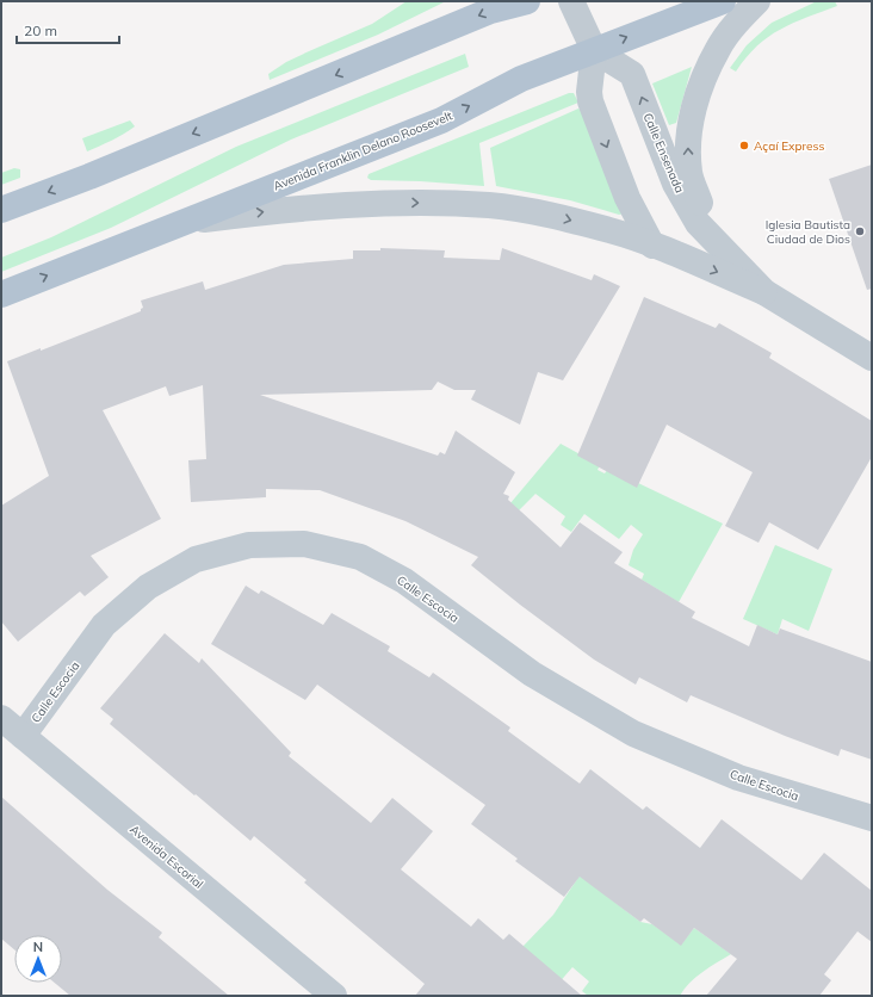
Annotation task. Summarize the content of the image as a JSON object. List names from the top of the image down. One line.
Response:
{"streets":{"main road":["Avenida Franklin Delano Roosevelt"],"street":["Calle Ensenada","Calle Escocia","Avenida Escorial"]},"crossings":[["Avenida Franklin Delano Roosevelt","Calle Ensenada"],["Calle Escocia","Avenida Escorial"]],"places":["Açaí Express","Iglesia Bautista Ciudad de Dios"],"scale_bar":"20 m","north":"top"}
